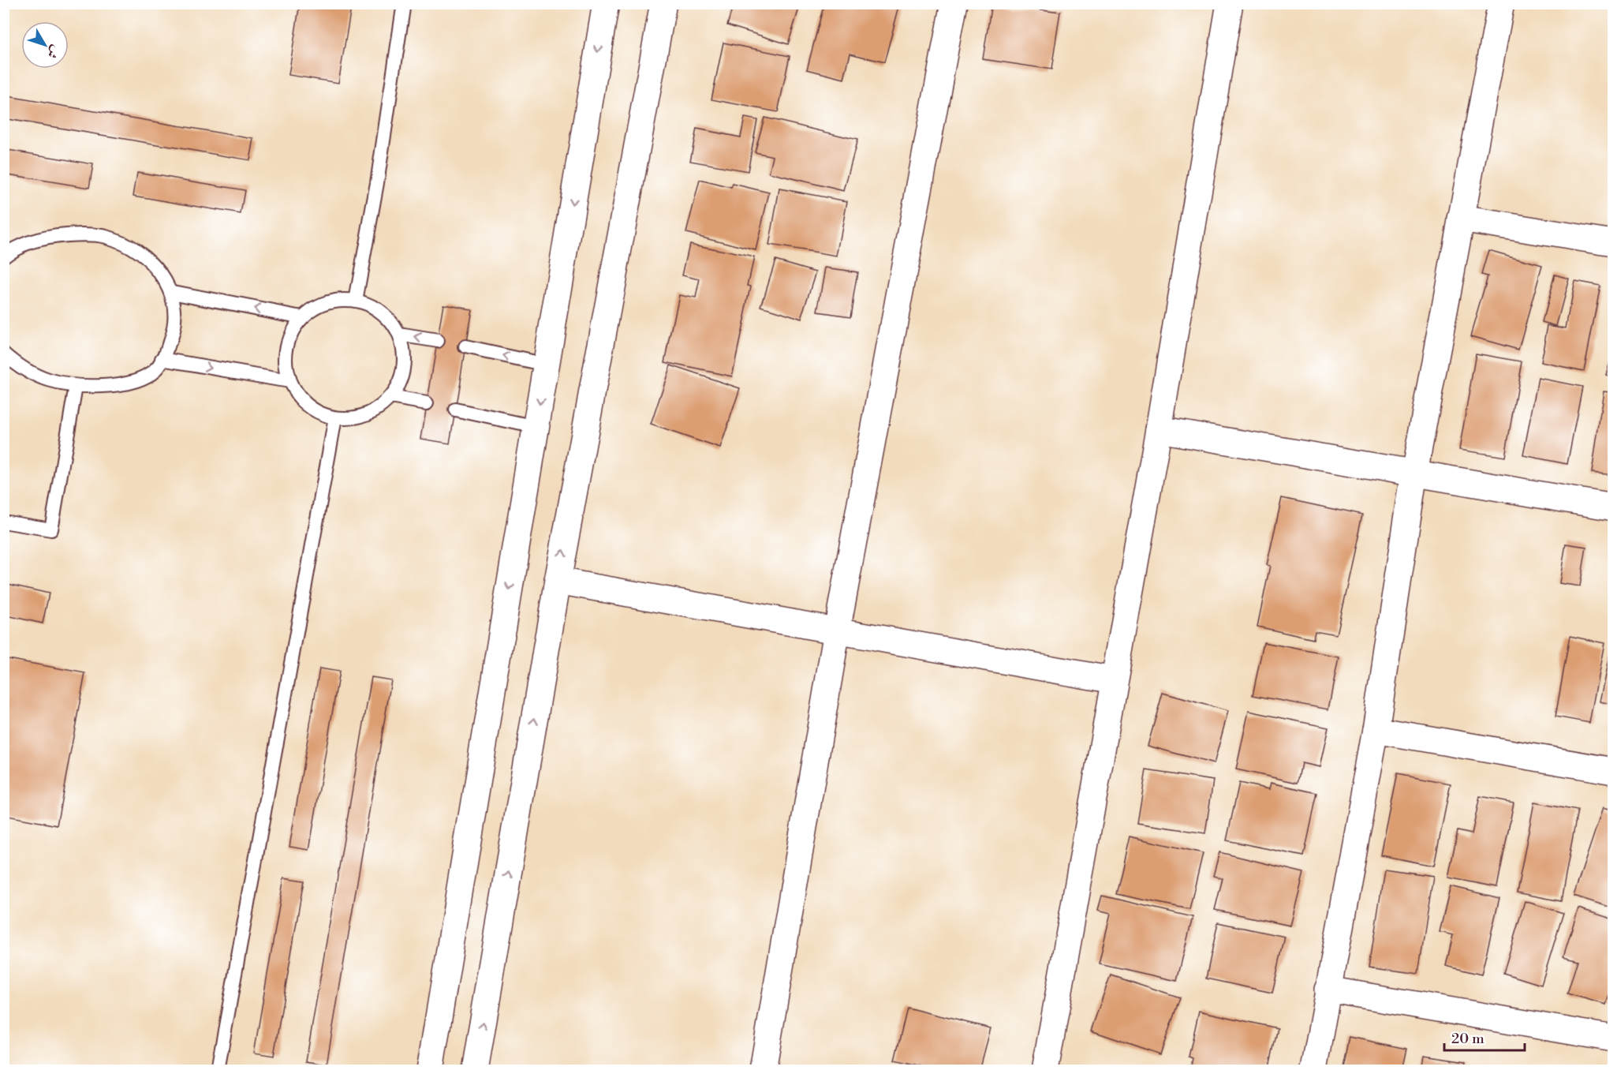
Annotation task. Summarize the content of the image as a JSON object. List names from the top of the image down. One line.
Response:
{"scale_bar":"20 m","north":"bottom right"}
